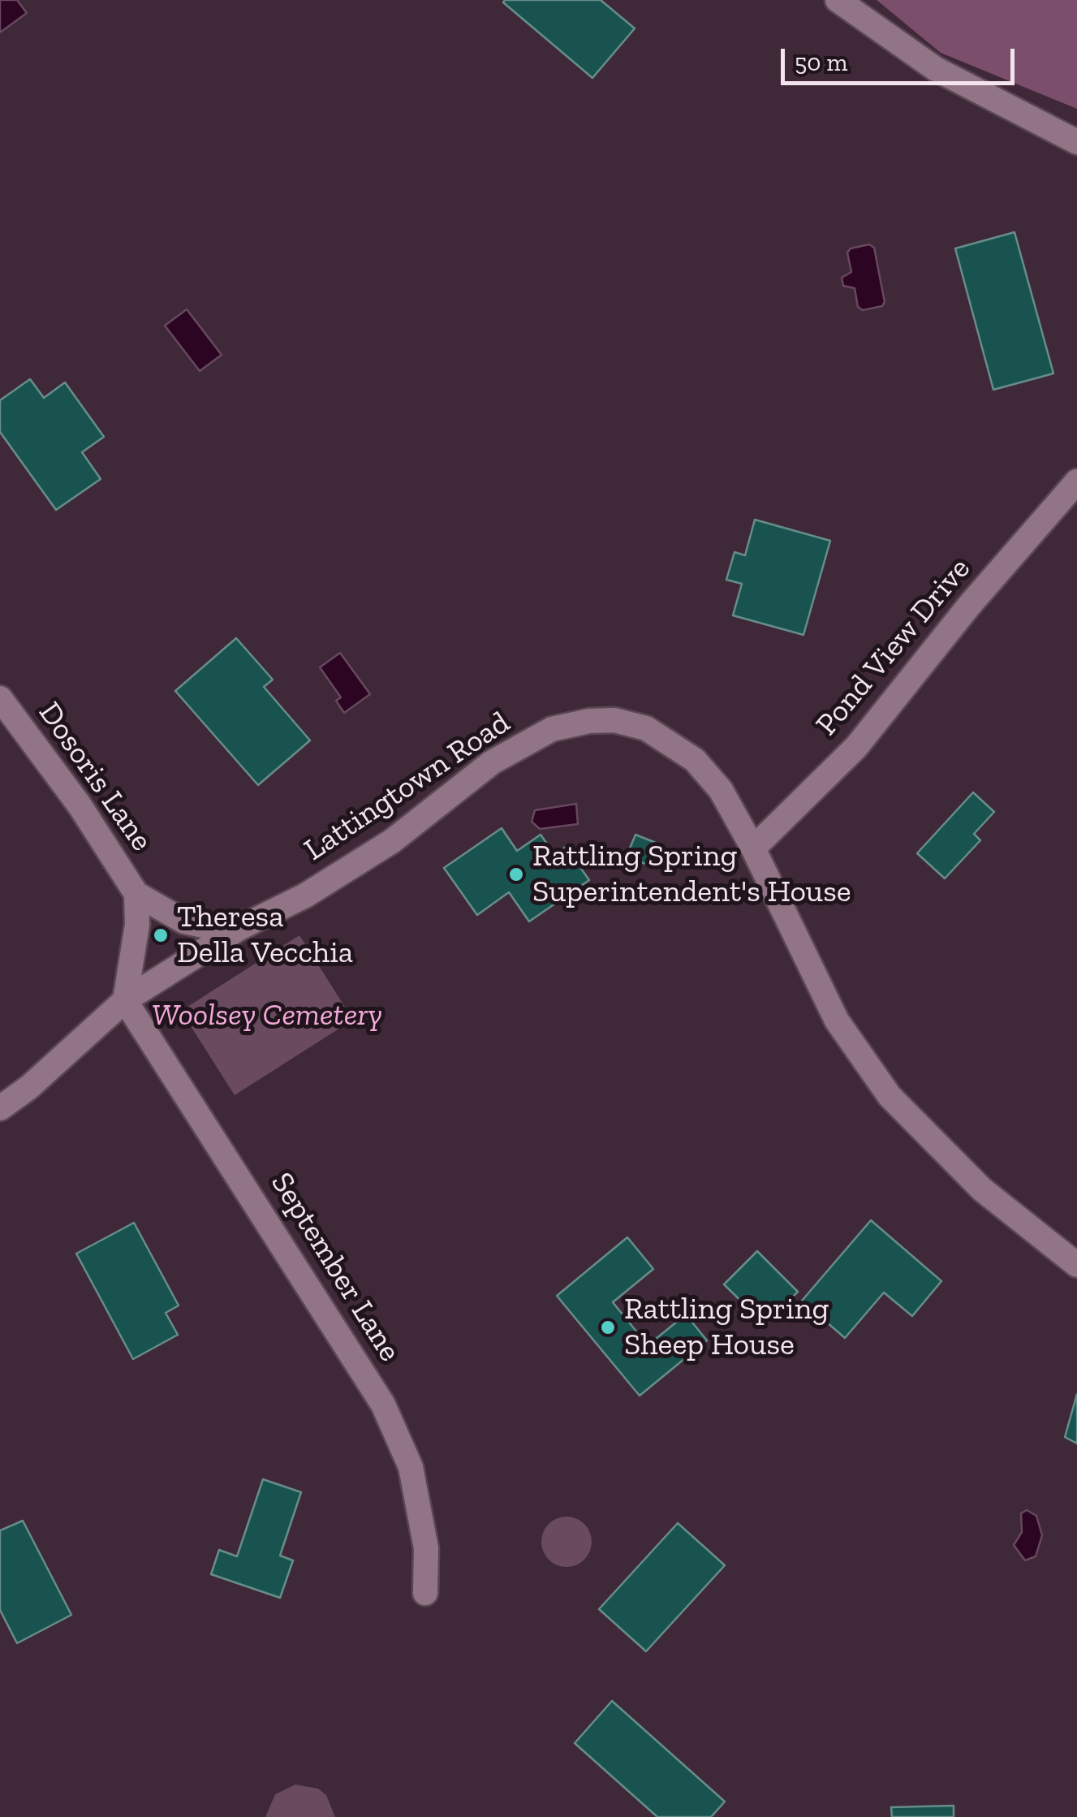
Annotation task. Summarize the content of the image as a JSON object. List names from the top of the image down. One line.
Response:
{"streets":{"street":["Pond View Drive","Dosoris Lane","Lattingtown Road","September Lane"]},"crossings":[["Pond View Drive","Lattingtown Road"],["Dosoris Lane","Lattingtown Road"],["Lattingtown Road","September Lane"]],"parks":["Woolsey Cemetery"],"places":["Rattling Spring Superintendent's House","Theresa Della Vecchia","Rattling Spring Sheep House"],"scale_bar":"50 m"}
